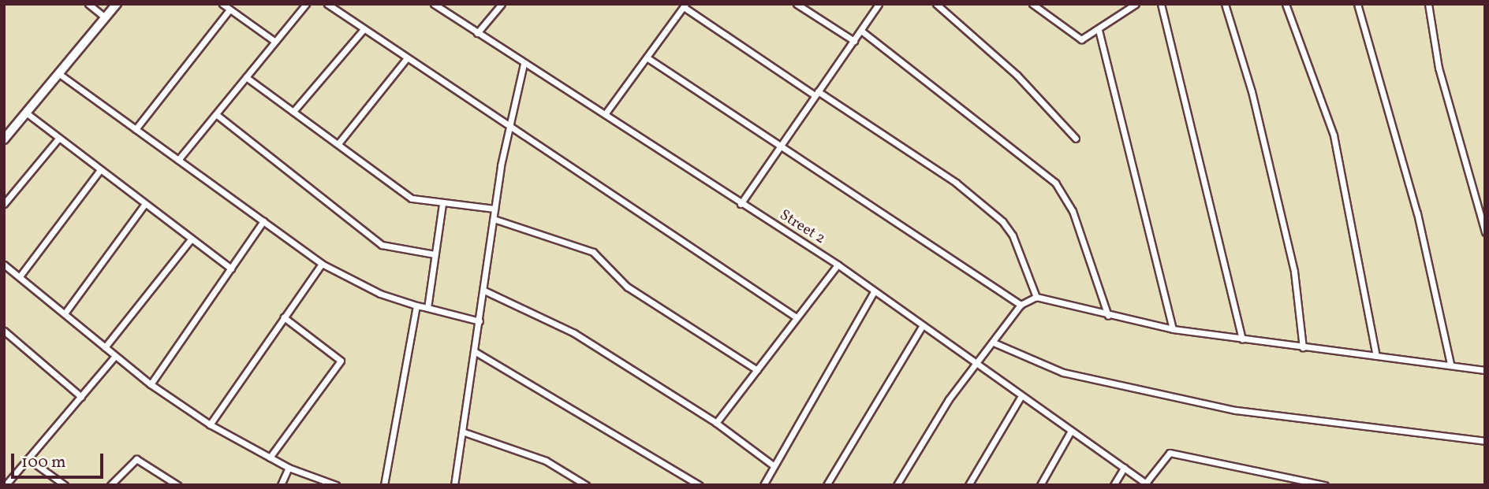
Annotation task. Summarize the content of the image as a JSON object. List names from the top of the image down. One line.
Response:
{"streets":{"street":["Street 2"]},"scale_bar":"100 m"}
